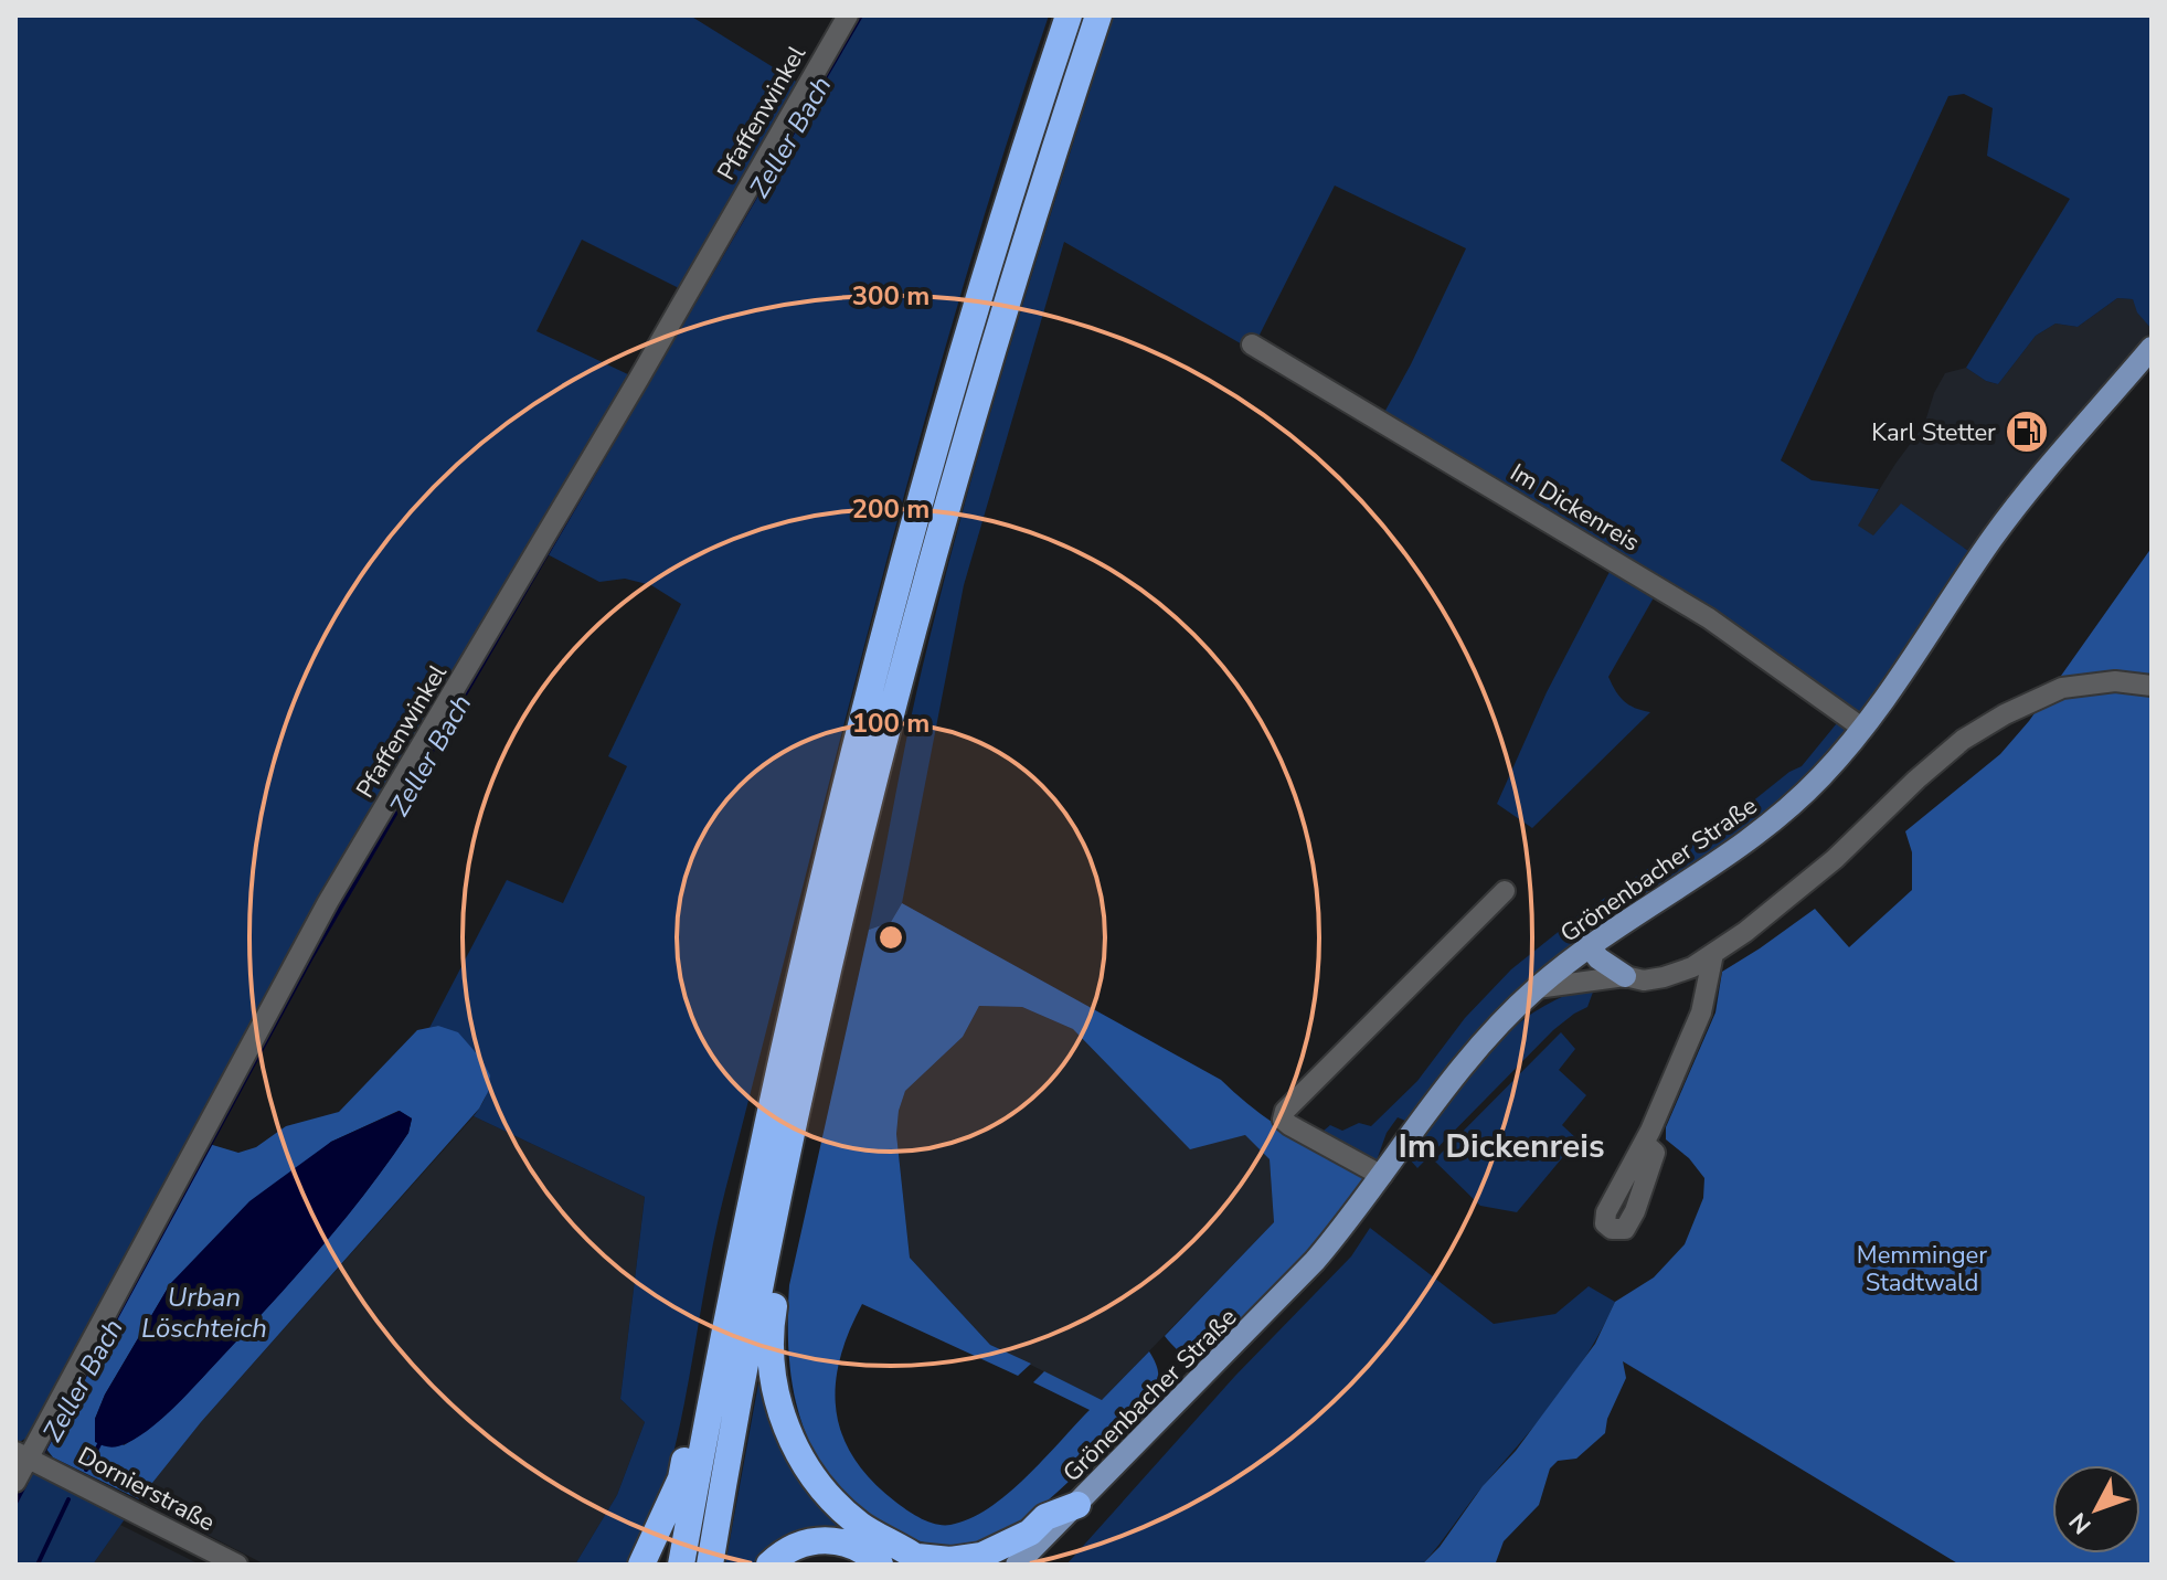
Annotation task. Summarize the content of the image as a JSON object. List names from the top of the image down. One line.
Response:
{"streets":{"main road":["Grönenbacher Straße"],"street":["Pfaffenwinkel","Im Dickenreis","Dornierstraße"]},"crossings":[["Pfaffenwinkel","Dornierstraße"],["Im Dickenreis","Grönenbacher Straße"]],"districts":["Im Dickenreis"],"water":["Zeller Bach","Urban Löschteich"],"parks":["Memminger Stadtwald"],"places":{"fuel station":["Karl Stetter"]},"north":"bottom left","rings":["300 m","200 m","100 m"]}
